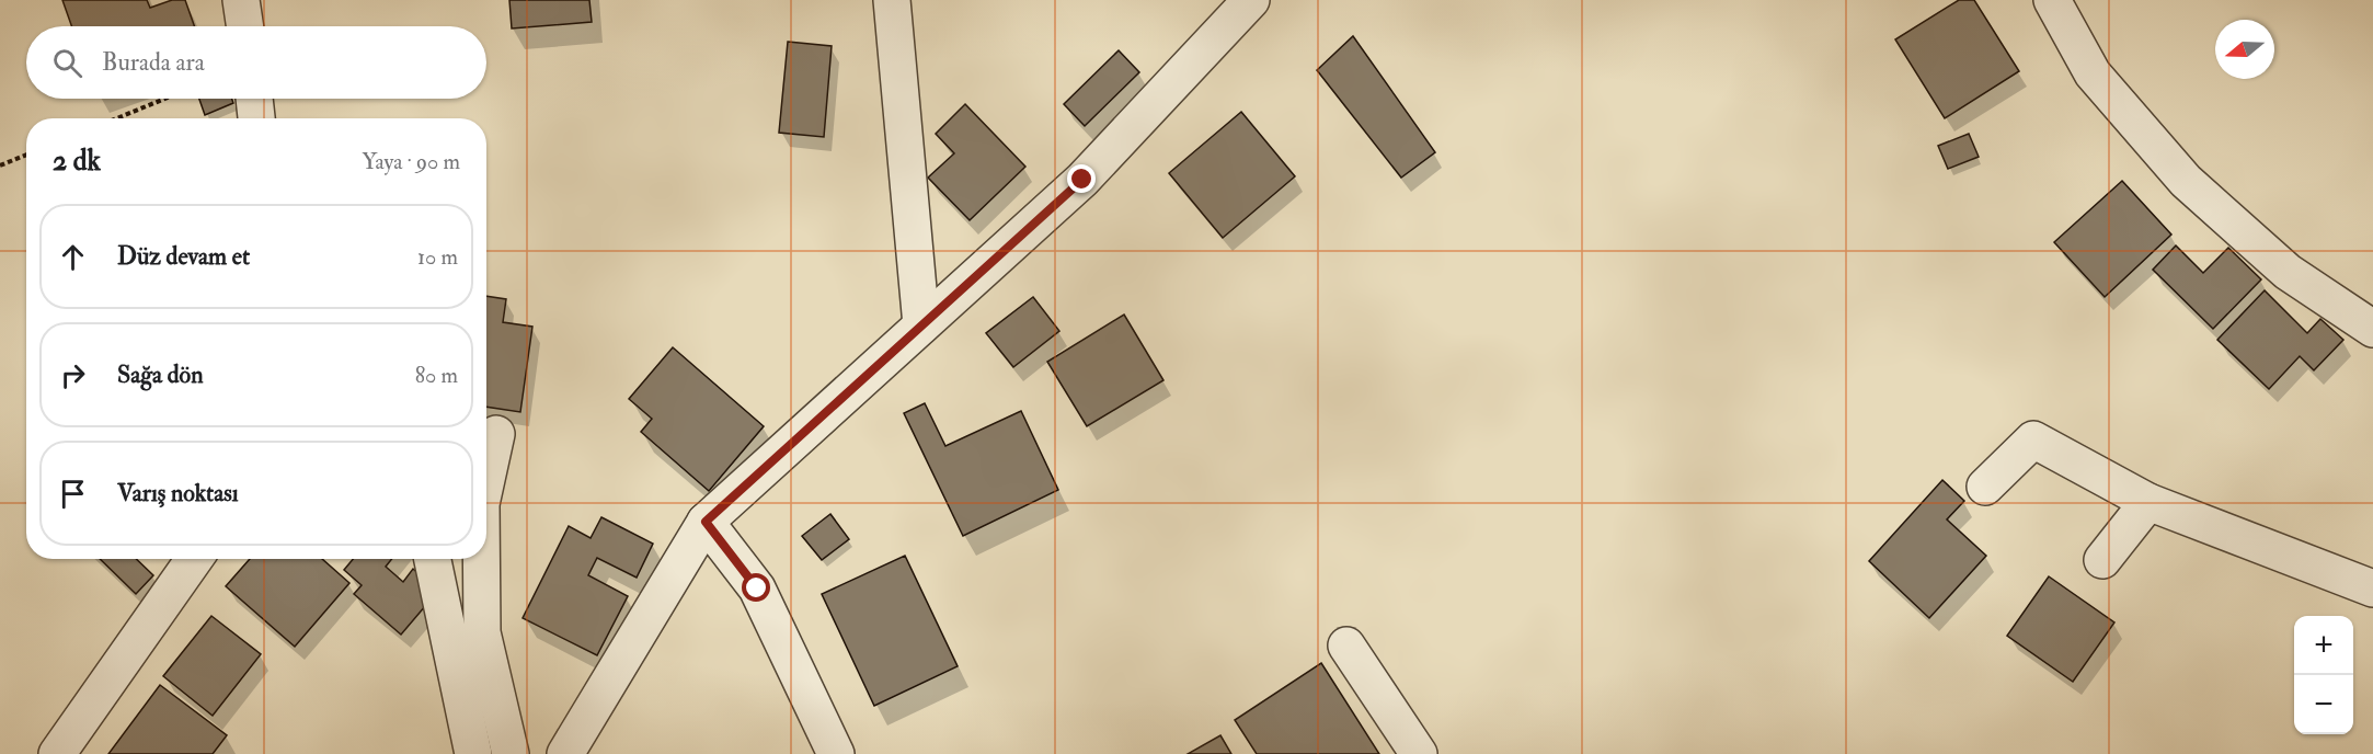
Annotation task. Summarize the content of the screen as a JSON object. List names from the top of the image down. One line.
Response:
{"north":"left","page":{"search":"Burada ara","heading":["2 dk","Yaya · 90 m"],"list":[["Düz devam et","10 m"],["Sağa dön","80 m"],"Varış noktası"],"map_buttons":["+","−"]}}
